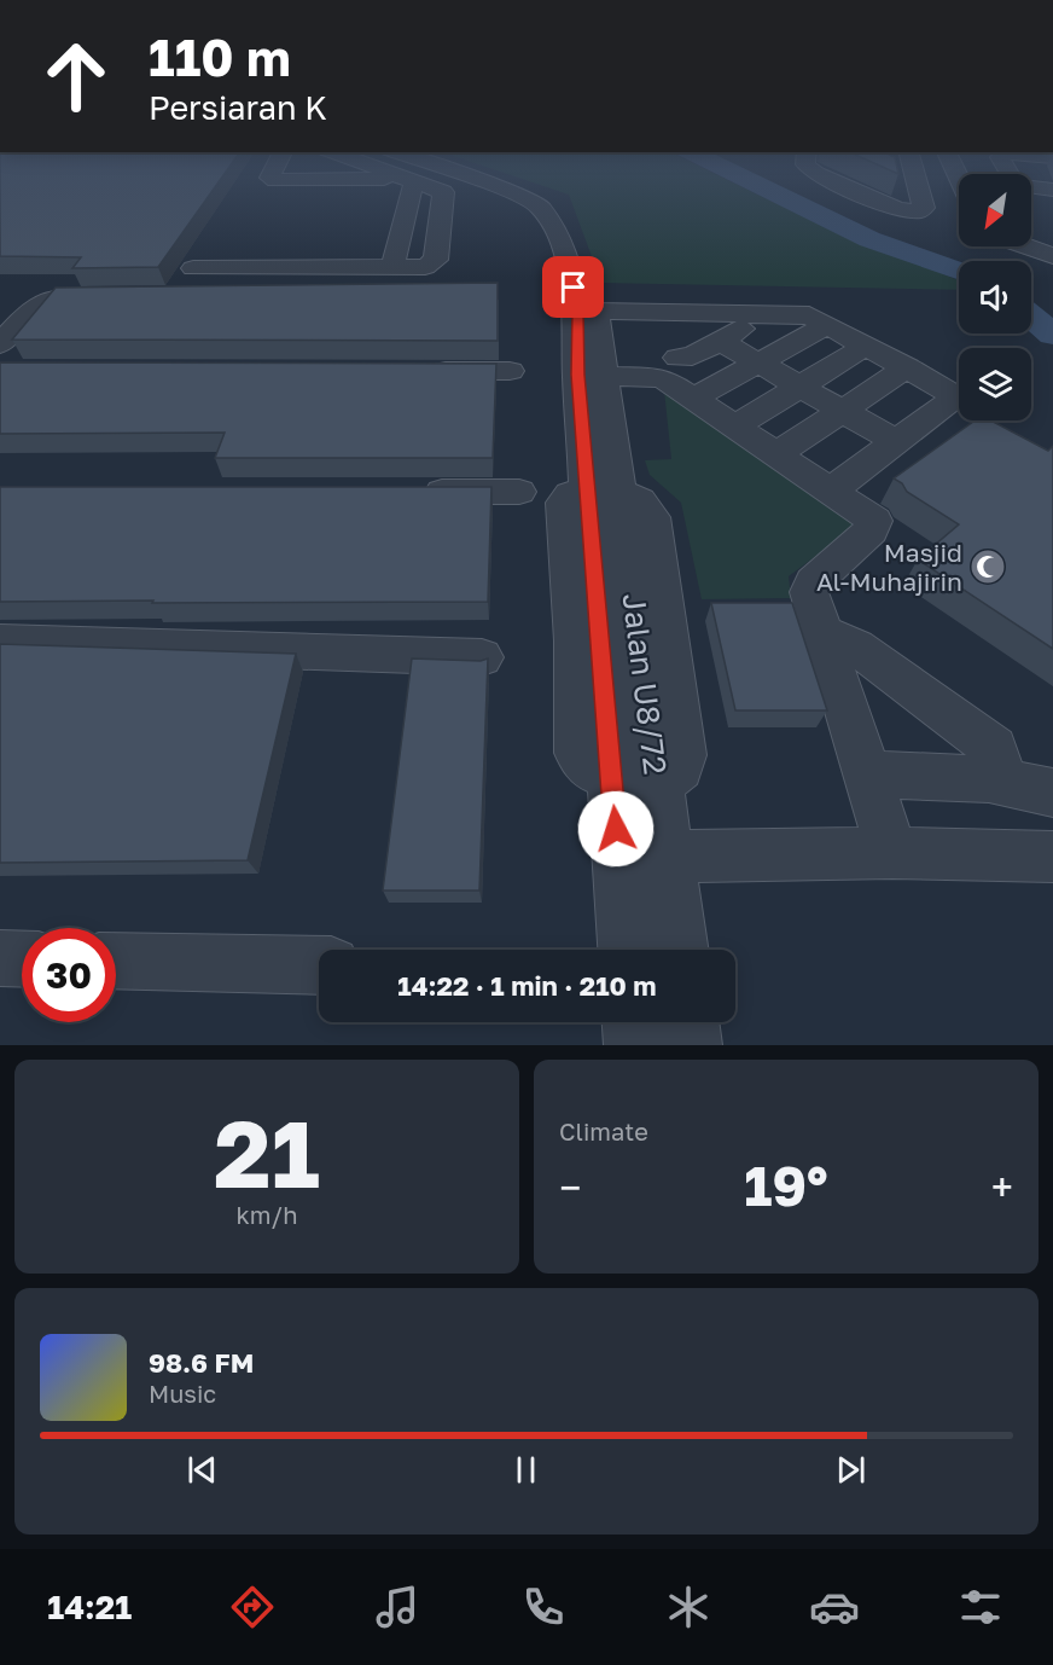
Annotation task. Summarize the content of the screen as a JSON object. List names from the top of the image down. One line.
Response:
{"streets":{"street":["Jalan U8/72"]},"places":{"mosque":["Masjid Al-Muhajirin"]},"north":"bottom left","page":{"turn":["110 m","Persiaran K"],"limit":"30","trip":"14:22 · 1 min · 210 m","tile":[["21","km/h"],"Climate"],"heat":["−","19°","+"],"song":["98.6 FM","Music"],"tabs":"14:21"}}
